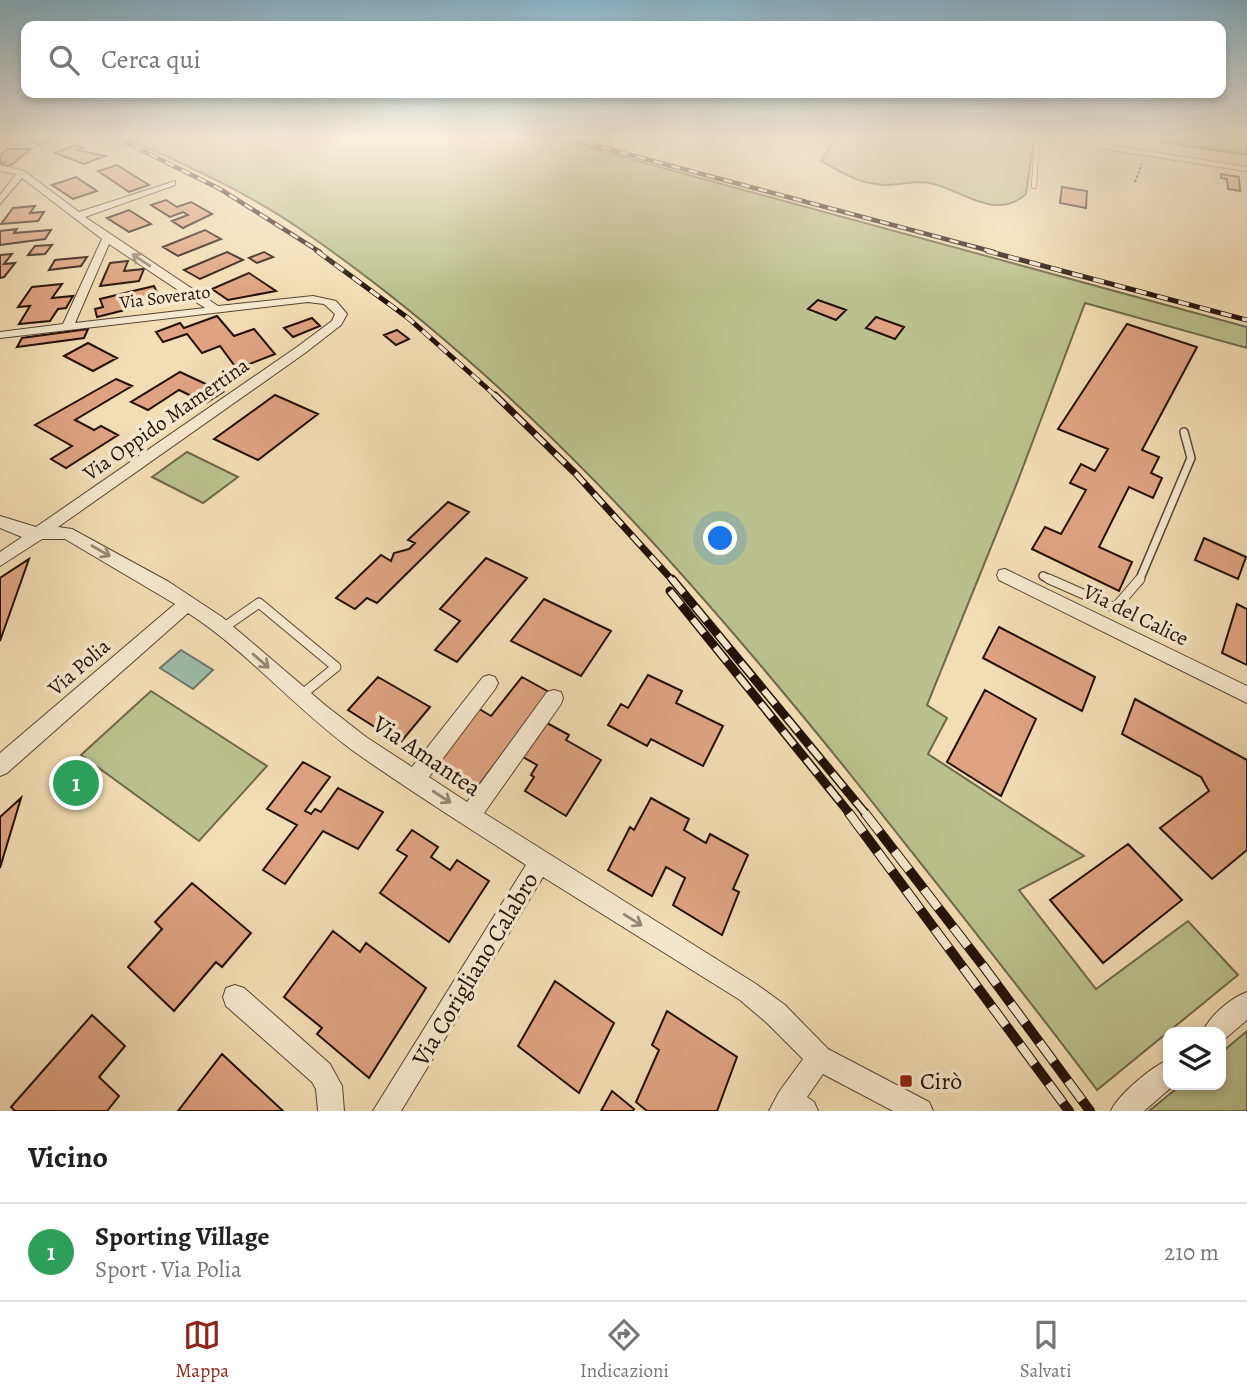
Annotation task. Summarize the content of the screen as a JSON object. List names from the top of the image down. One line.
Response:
{"streets":{"street":["Via Soverato","Via Oppido Mamertina","Via del Calice","Via Polia","Via Amantea","Via Corigliano Calabro"]},"crossings":[["Via Soverato","Via Oppido Mamertina"],["Via Oppido Mamertina","Via Amantea"],["Via Polia","Via Amantea"],["Via Amantea","Via Corigliano Calabro"]],"one_way":["Via Amantea"],"places":{"transit":["Cirò"]},"page":{"search":"Cerca qui","pins":"1","heading":"Vicino","list":[{"mark":"1","name":"Sporting Village","note":"Sport · Via Polia","value":"210 m"}],"nav":["Mappa","Indicazioni","Salvati"]}}
